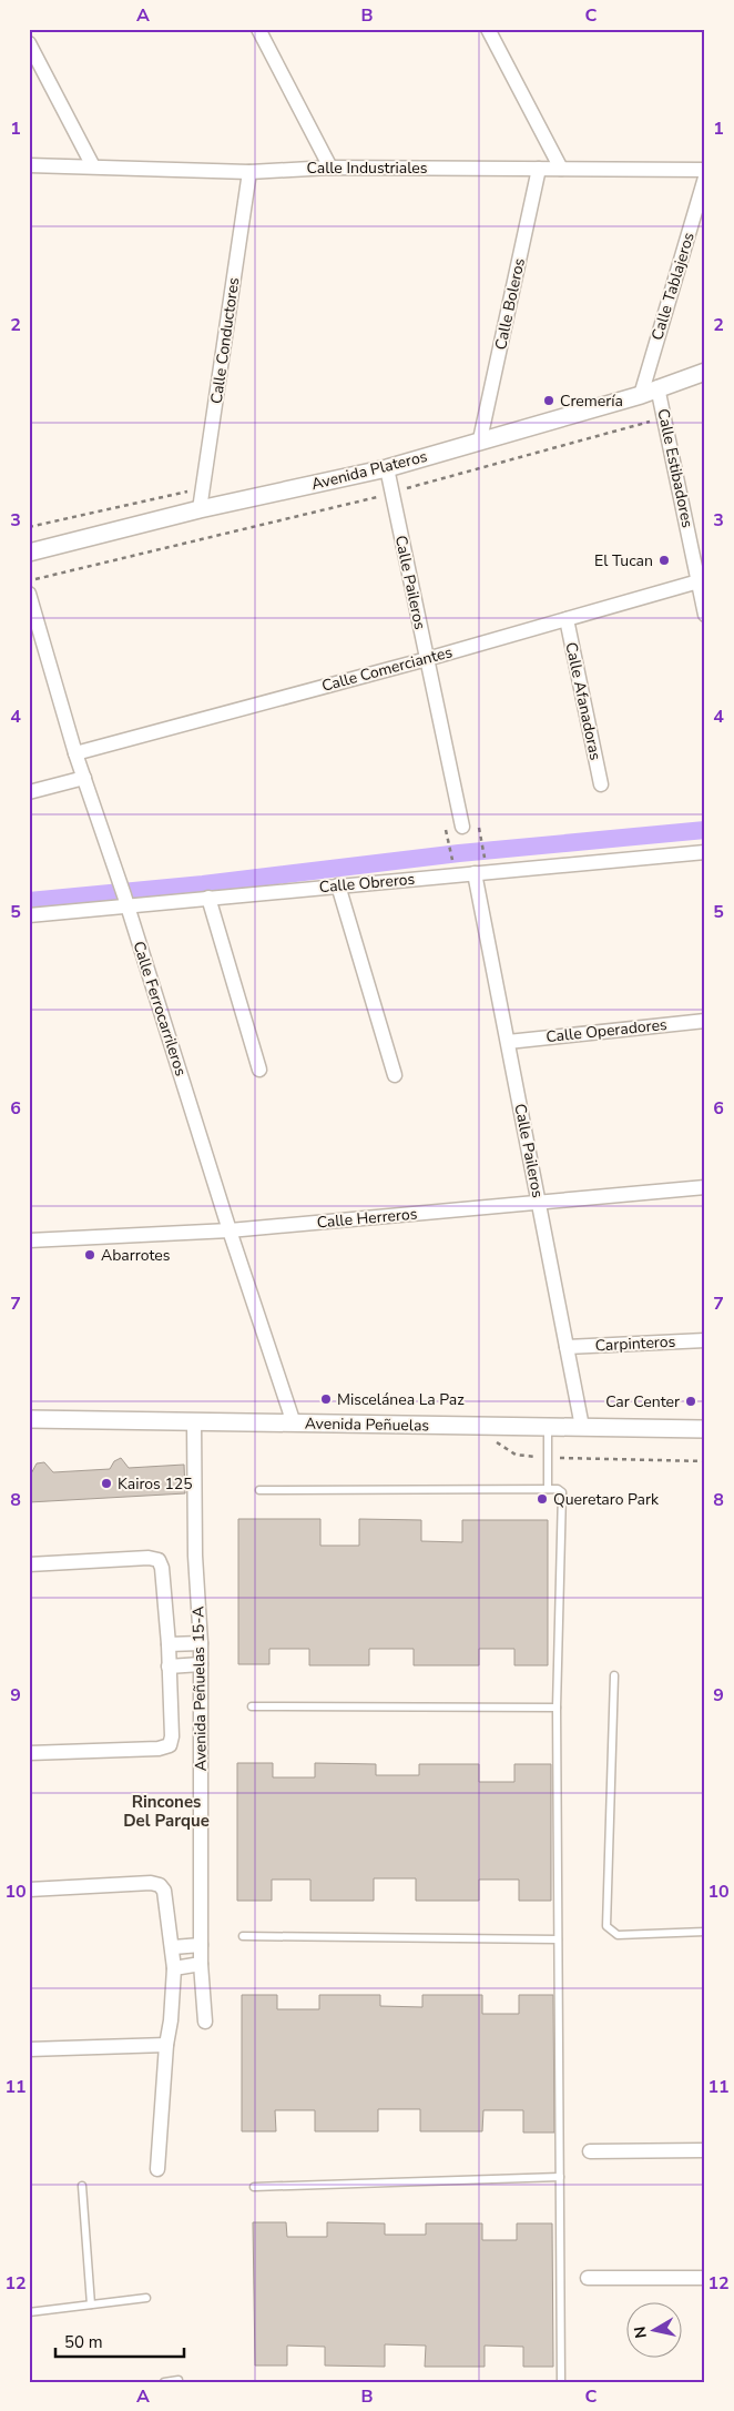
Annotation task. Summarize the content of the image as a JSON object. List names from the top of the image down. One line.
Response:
{"streets":{"street":["Calle Industriales","Calle Tablajeros","Calle Boleros","Calle Conductores","Calle Estibadores","Avenida Plateros","Calle Paileros","Calle Comerciantes","Calle Afanadoras","Calle Obreros","Calle Ferrocarrileros","Calle Operadores","Calle Herreros","Carpinteros","Avenida Peñuelas","Avenida Peñuelas 15-A"]},"crossings":[["Calle Industriales","Calle Boleros"],["Calle Industriales","Calle Conductores"],["Calle Tablajeros","Avenida Plateros"],["Calle Boleros","Avenida Plateros"],["Calle Conductores","Avenida Plateros"],["Calle Estibadores","Avenida Plateros"],["Calle Estibadores","Calle Comerciantes"],["Avenida Plateros","Calle Paileros"],["Calle Paileros","Calle Comerciantes"],["Calle Paileros","Calle Obreros"],["Calle Paileros","Calle Operadores"],["Calle Paileros","Calle Herreros"],["Calle Paileros","Carpinteros"],["Calle Paileros","Avenida Peñuelas"],["Calle Comerciantes","Calle Afanadoras"],["Calle Comerciantes","Calle Ferrocarrileros"],["Calle Obreros","Calle Ferrocarrileros"],["Calle Ferrocarrileros","Calle Herreros"],["Calle Ferrocarrileros","Avenida Peñuelas"],["Avenida Peñuelas","Avenida Peñuelas 15-A"]],"districts":["Rincones Del Parque"],"places":["Cremería","El Tucan","Abarrotes","Miscelánea La Paz","Car Center","Kairos 125","Queretaro Park"],"scale_bar":"50 m","north":"left","grid":{"columns":["A","B","C"],"rows":["1","2","3","4","5","6","7","8","9","10","11","12"]}}
